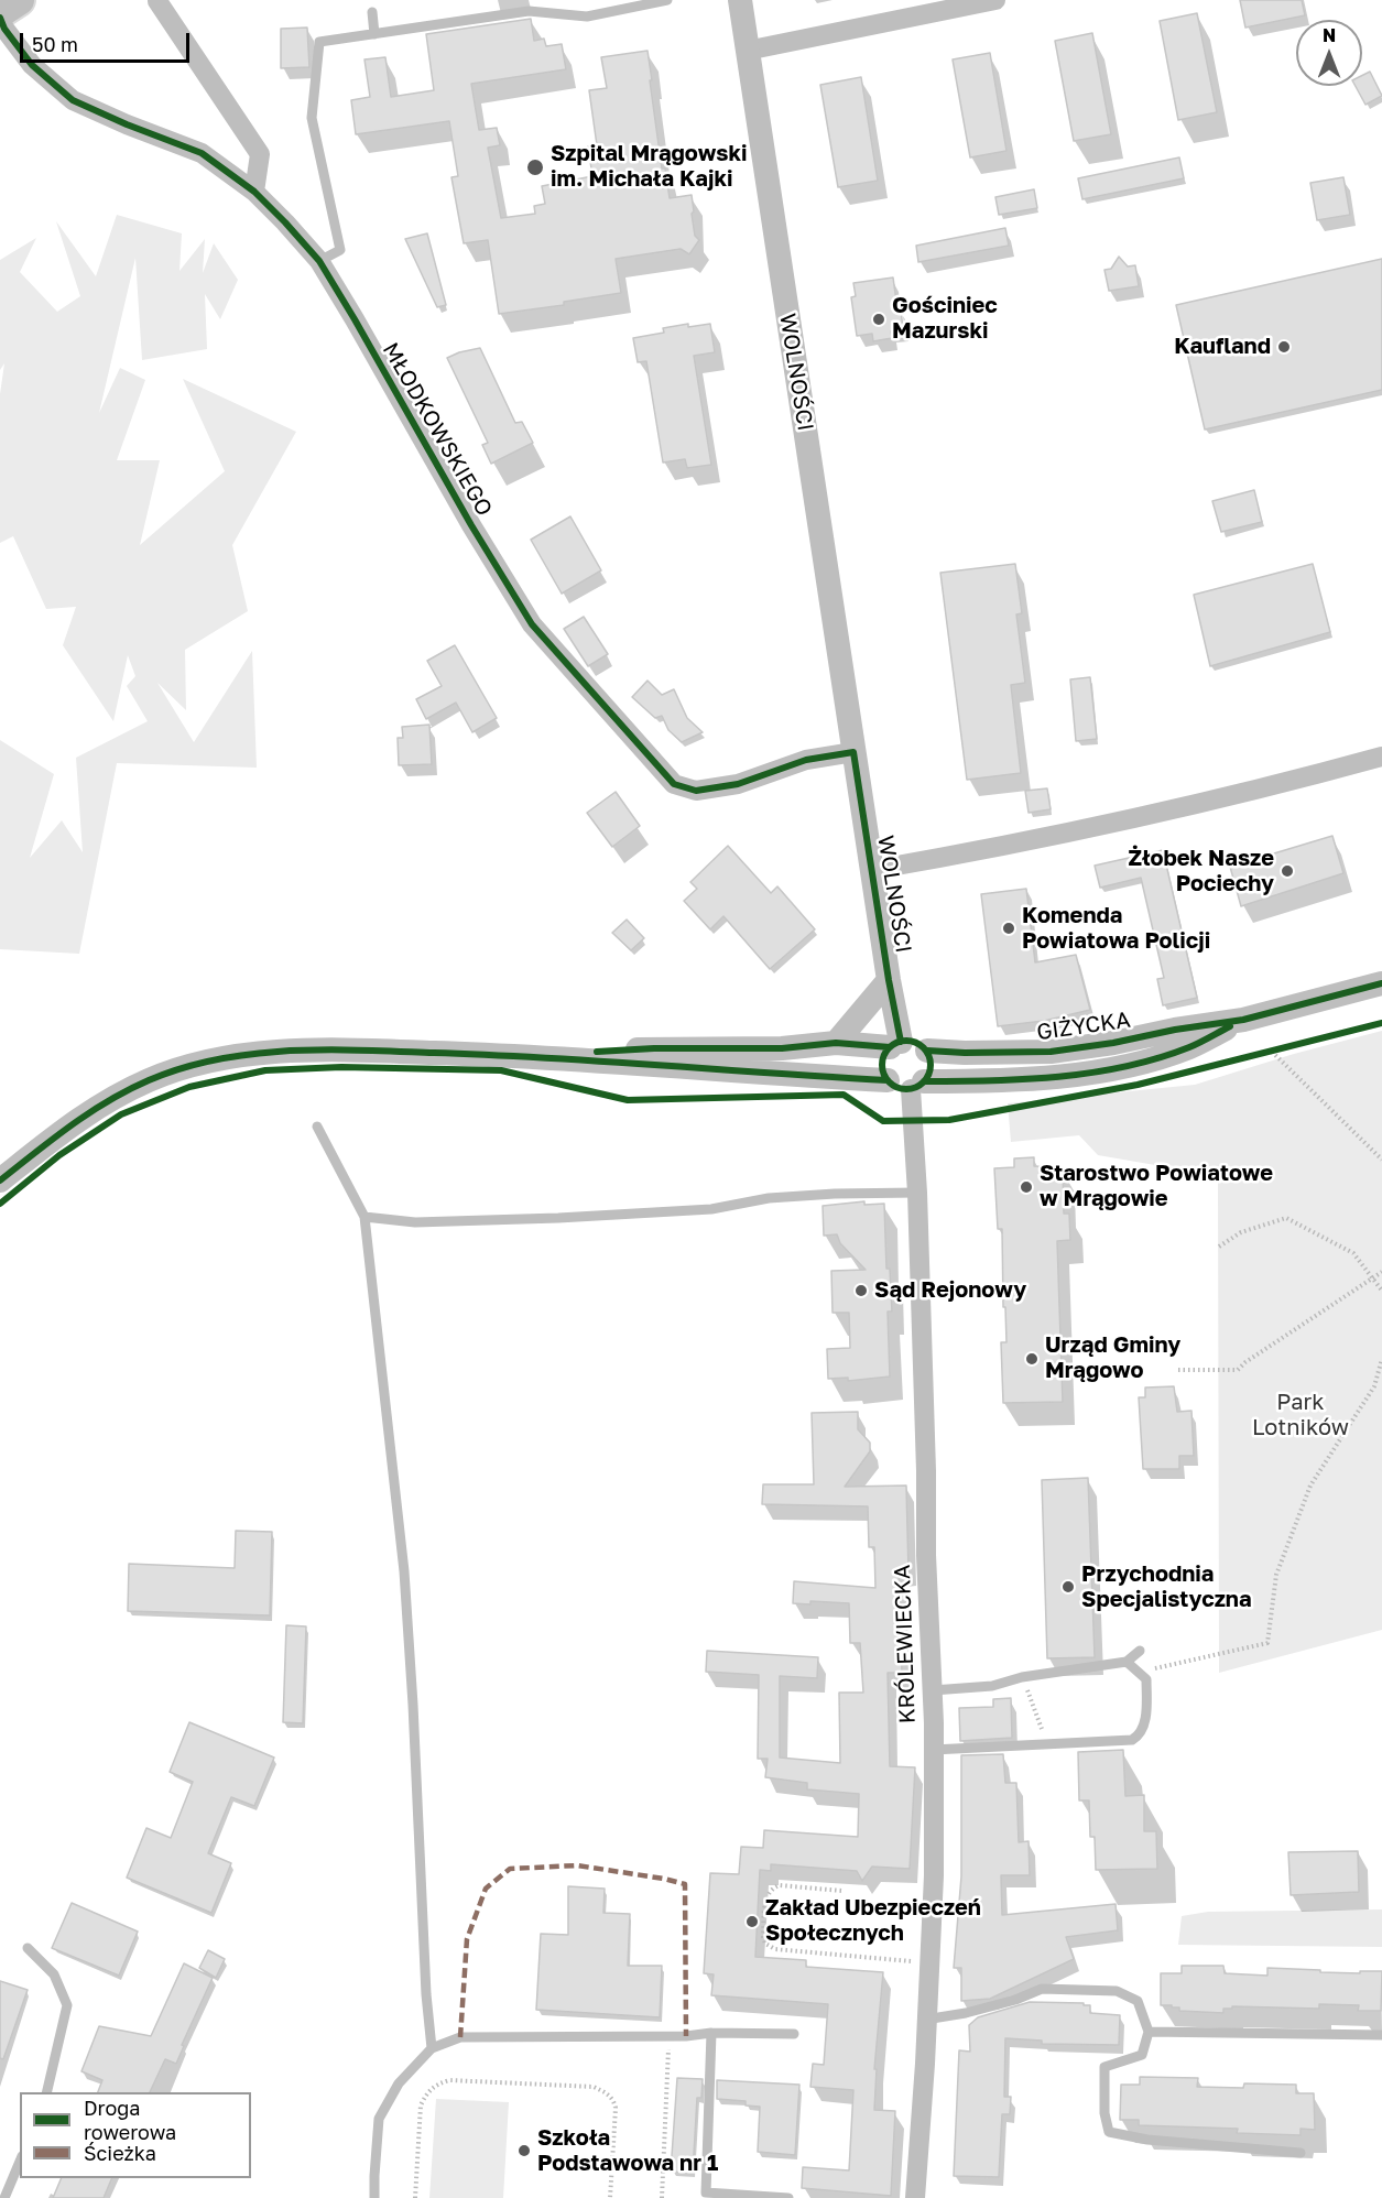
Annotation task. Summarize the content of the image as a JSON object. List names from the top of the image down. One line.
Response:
{"streets":{"street":["WOLNOŚCI","MŁODKOWSKIEGO","GIŻYCKA","KRÓLEWIECKA"]},"crossings":[["WOLNOŚCI","MŁODKOWSKIEGO"],["WOLNOŚCI","GIŻYCKA"],["WOLNOŚCI","KRÓLEWIECKA"],["GIŻYCKA","KRÓLEWIECKA"]],"parks":["Park Lotników"],"places":["Szpital Mrągowski im. Michała Kajki","Gościniec Mazurski","Kaufland","Żłobek Nasze Pociechy","Komenda Powiatowa Policji","Starostwo Powiatowe w Mrągowie","Sąd Rejonowy","Urząd Gminy Mrągowo","Przychodnia Specjalistyczna","Zakład Ubezpieczeń Społecznych","Szkoła Podstawowa nr 1"],"legend":["Droga rowerowa","Ścieżka"],"scale_bar":"50 m","north":"top"}
